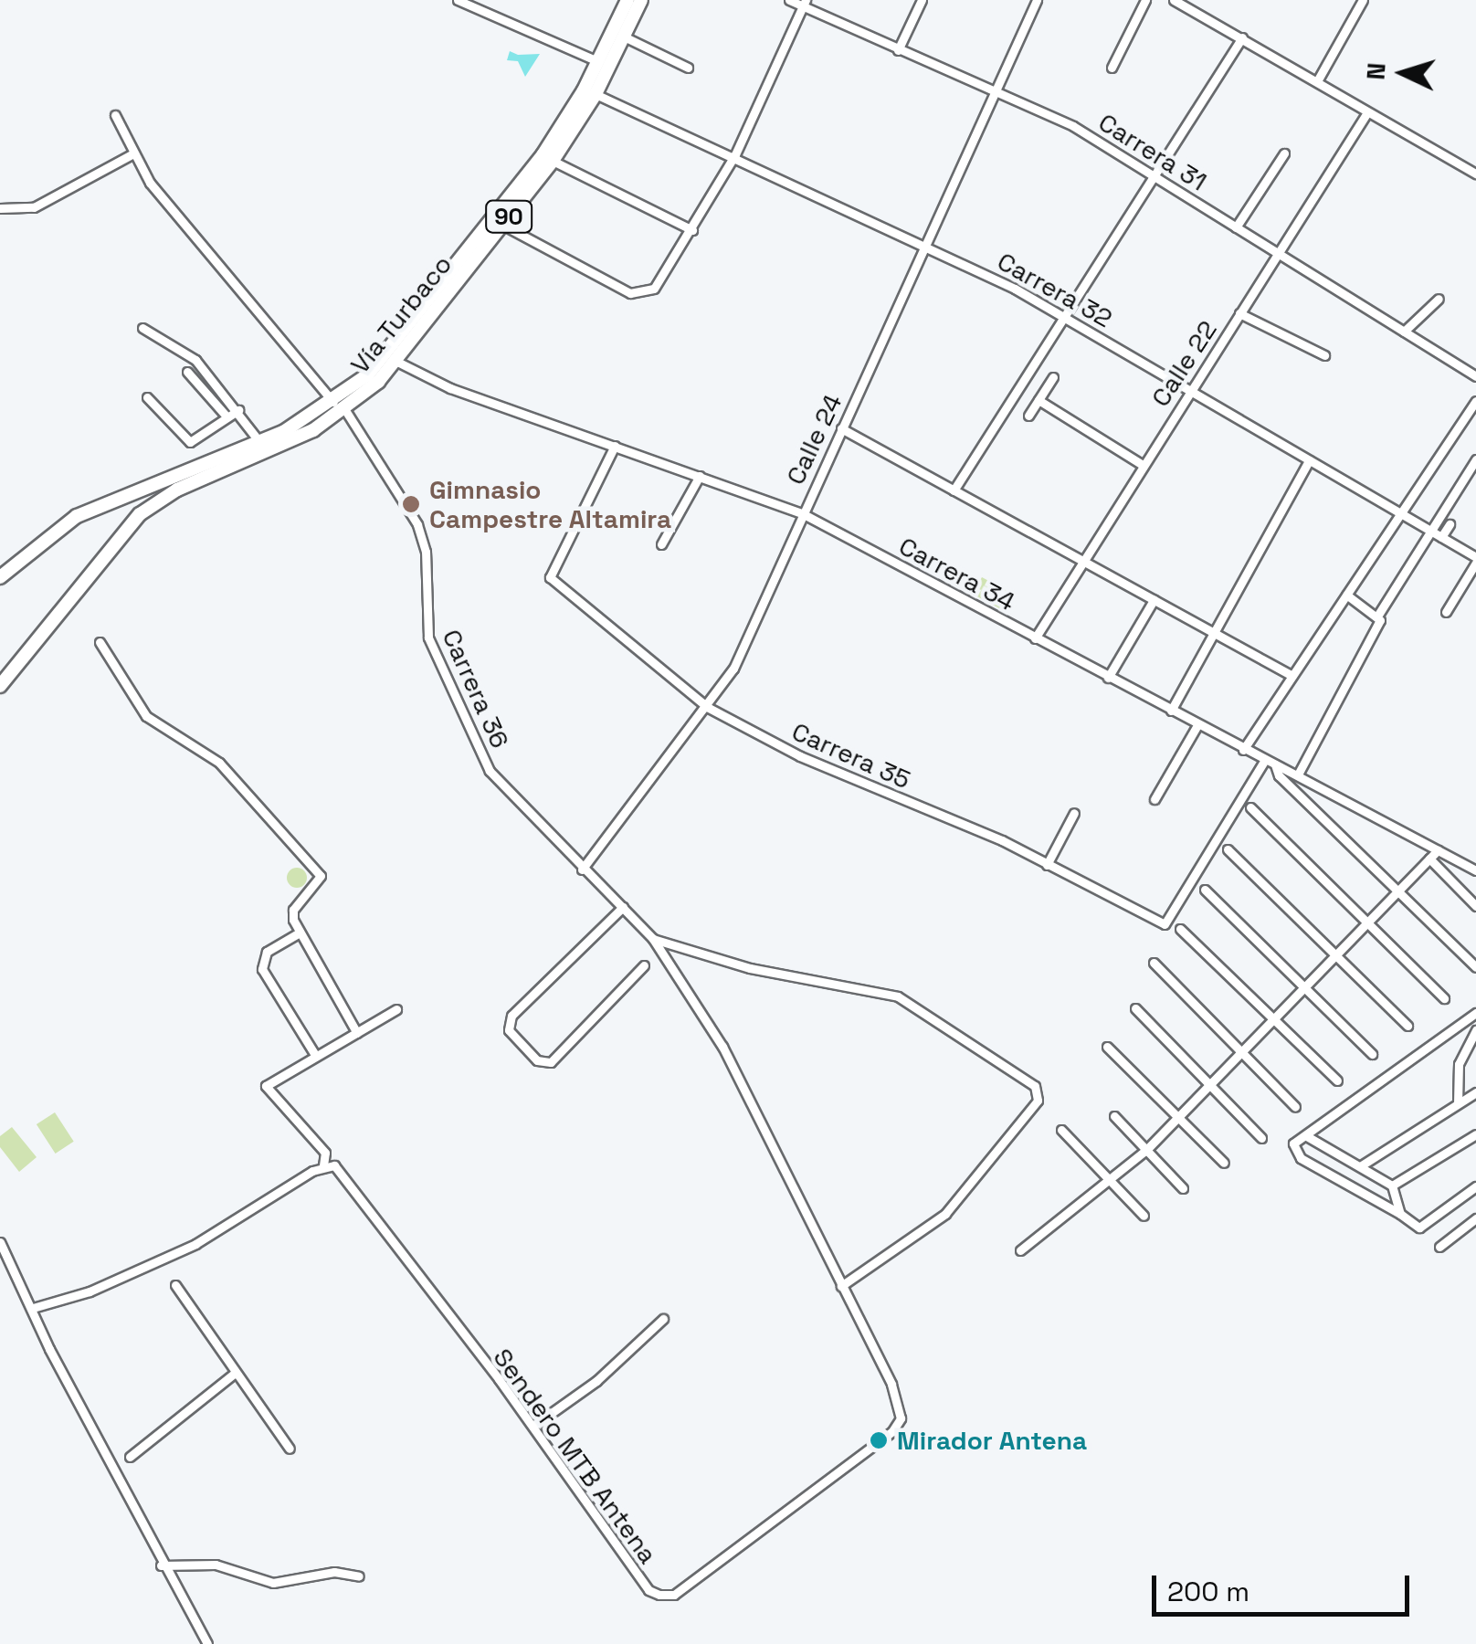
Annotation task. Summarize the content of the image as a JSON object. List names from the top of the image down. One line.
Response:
{"streets":{"highway":["90","Vía Turbaco"],"street":["Carrera 31","Carrera 32","Calle 22","Calle 24","Carrera 34","Carrera 36","Carrera 35","Sendero MTB Antena"]},"crossings":[["Carrera 31","Calle 22"],["Carrera 31","Calle 24"],["Carrera 32","Vía Turbaco"],["Carrera 32","Calle 22"],["Carrera 32","Calle 24"],["Vía Turbaco","Carrera 34"],["Vía Turbaco","Carrera 36"],["Calle 22","Carrera 34"],["Calle 24","Carrera 34"],["Calle 24","Carrera 36"],["Calle 24","Carrera 35"],["Carrera 34","Carrera 35"],["Carrera 36","Sendero MTB Antena"]],"places":["Gimnasio Campestre Altamira","Mirador Antena"],"scale_bar":"200 m","north":"left"}
